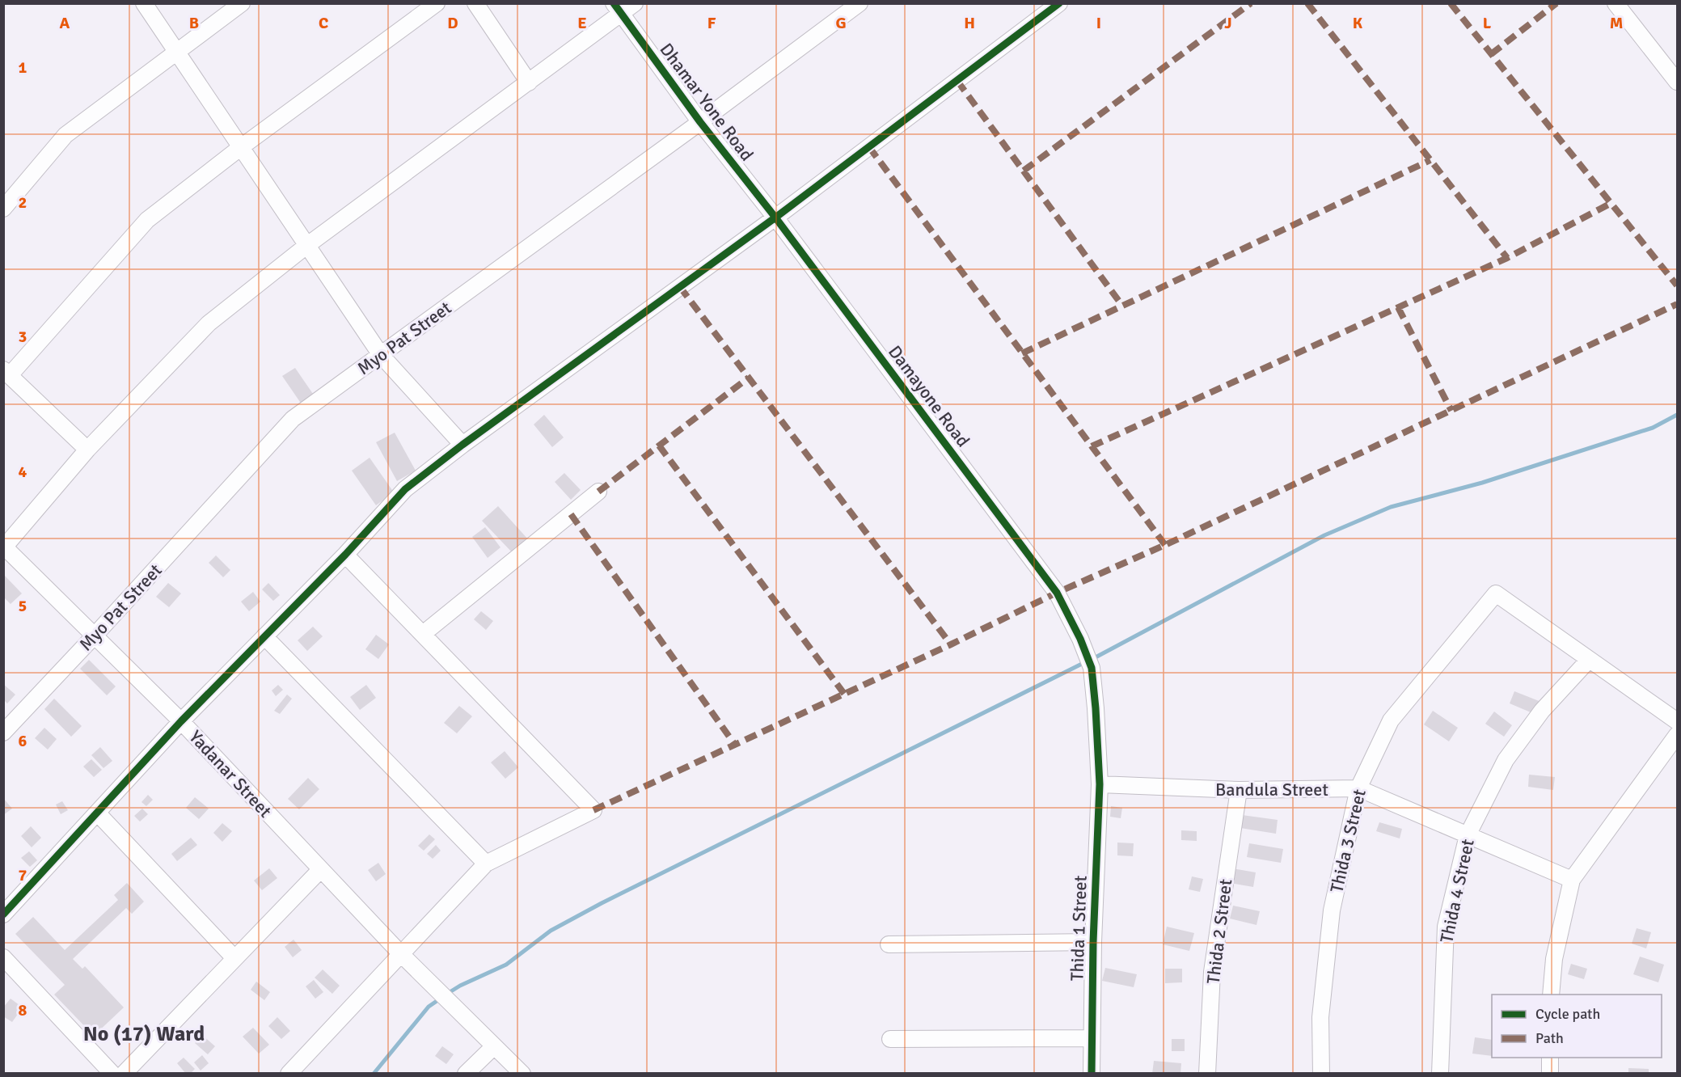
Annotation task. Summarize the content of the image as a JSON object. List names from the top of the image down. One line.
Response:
{"streets":{"street":["Dhamar Yone Road","Myo Pat Street","Damayone Road","Yadanar Street","Bandula Street","Thida 3 Street","Thida 4 Street","Thida 1 Street","Thida 2 Street"]},"crossings":[["Dhamar Yone Road","Myo Pat Street"],["Dhamar Yone Road","Damayone Road"],["Myo Pat Street","Yadanar Street"],["Damayone Road","Thida 1 Street"],["Bandula Street","Thida 3 Street"],["Bandula Street","Thida 4 Street"],["Bandula Street","Thida 1 Street"],["Bandula Street","Thida 2 Street"],["Thida 3 Street","Thida 4 Street"]],"districts":["No (17) Ward"],"legend":["Cycle path","Path"],"grid":{"columns":["A","B","C","D","E","F","G","H","I","J","K","L","M"],"rows":["1","2","3","4","5","6","7","8"]}}
